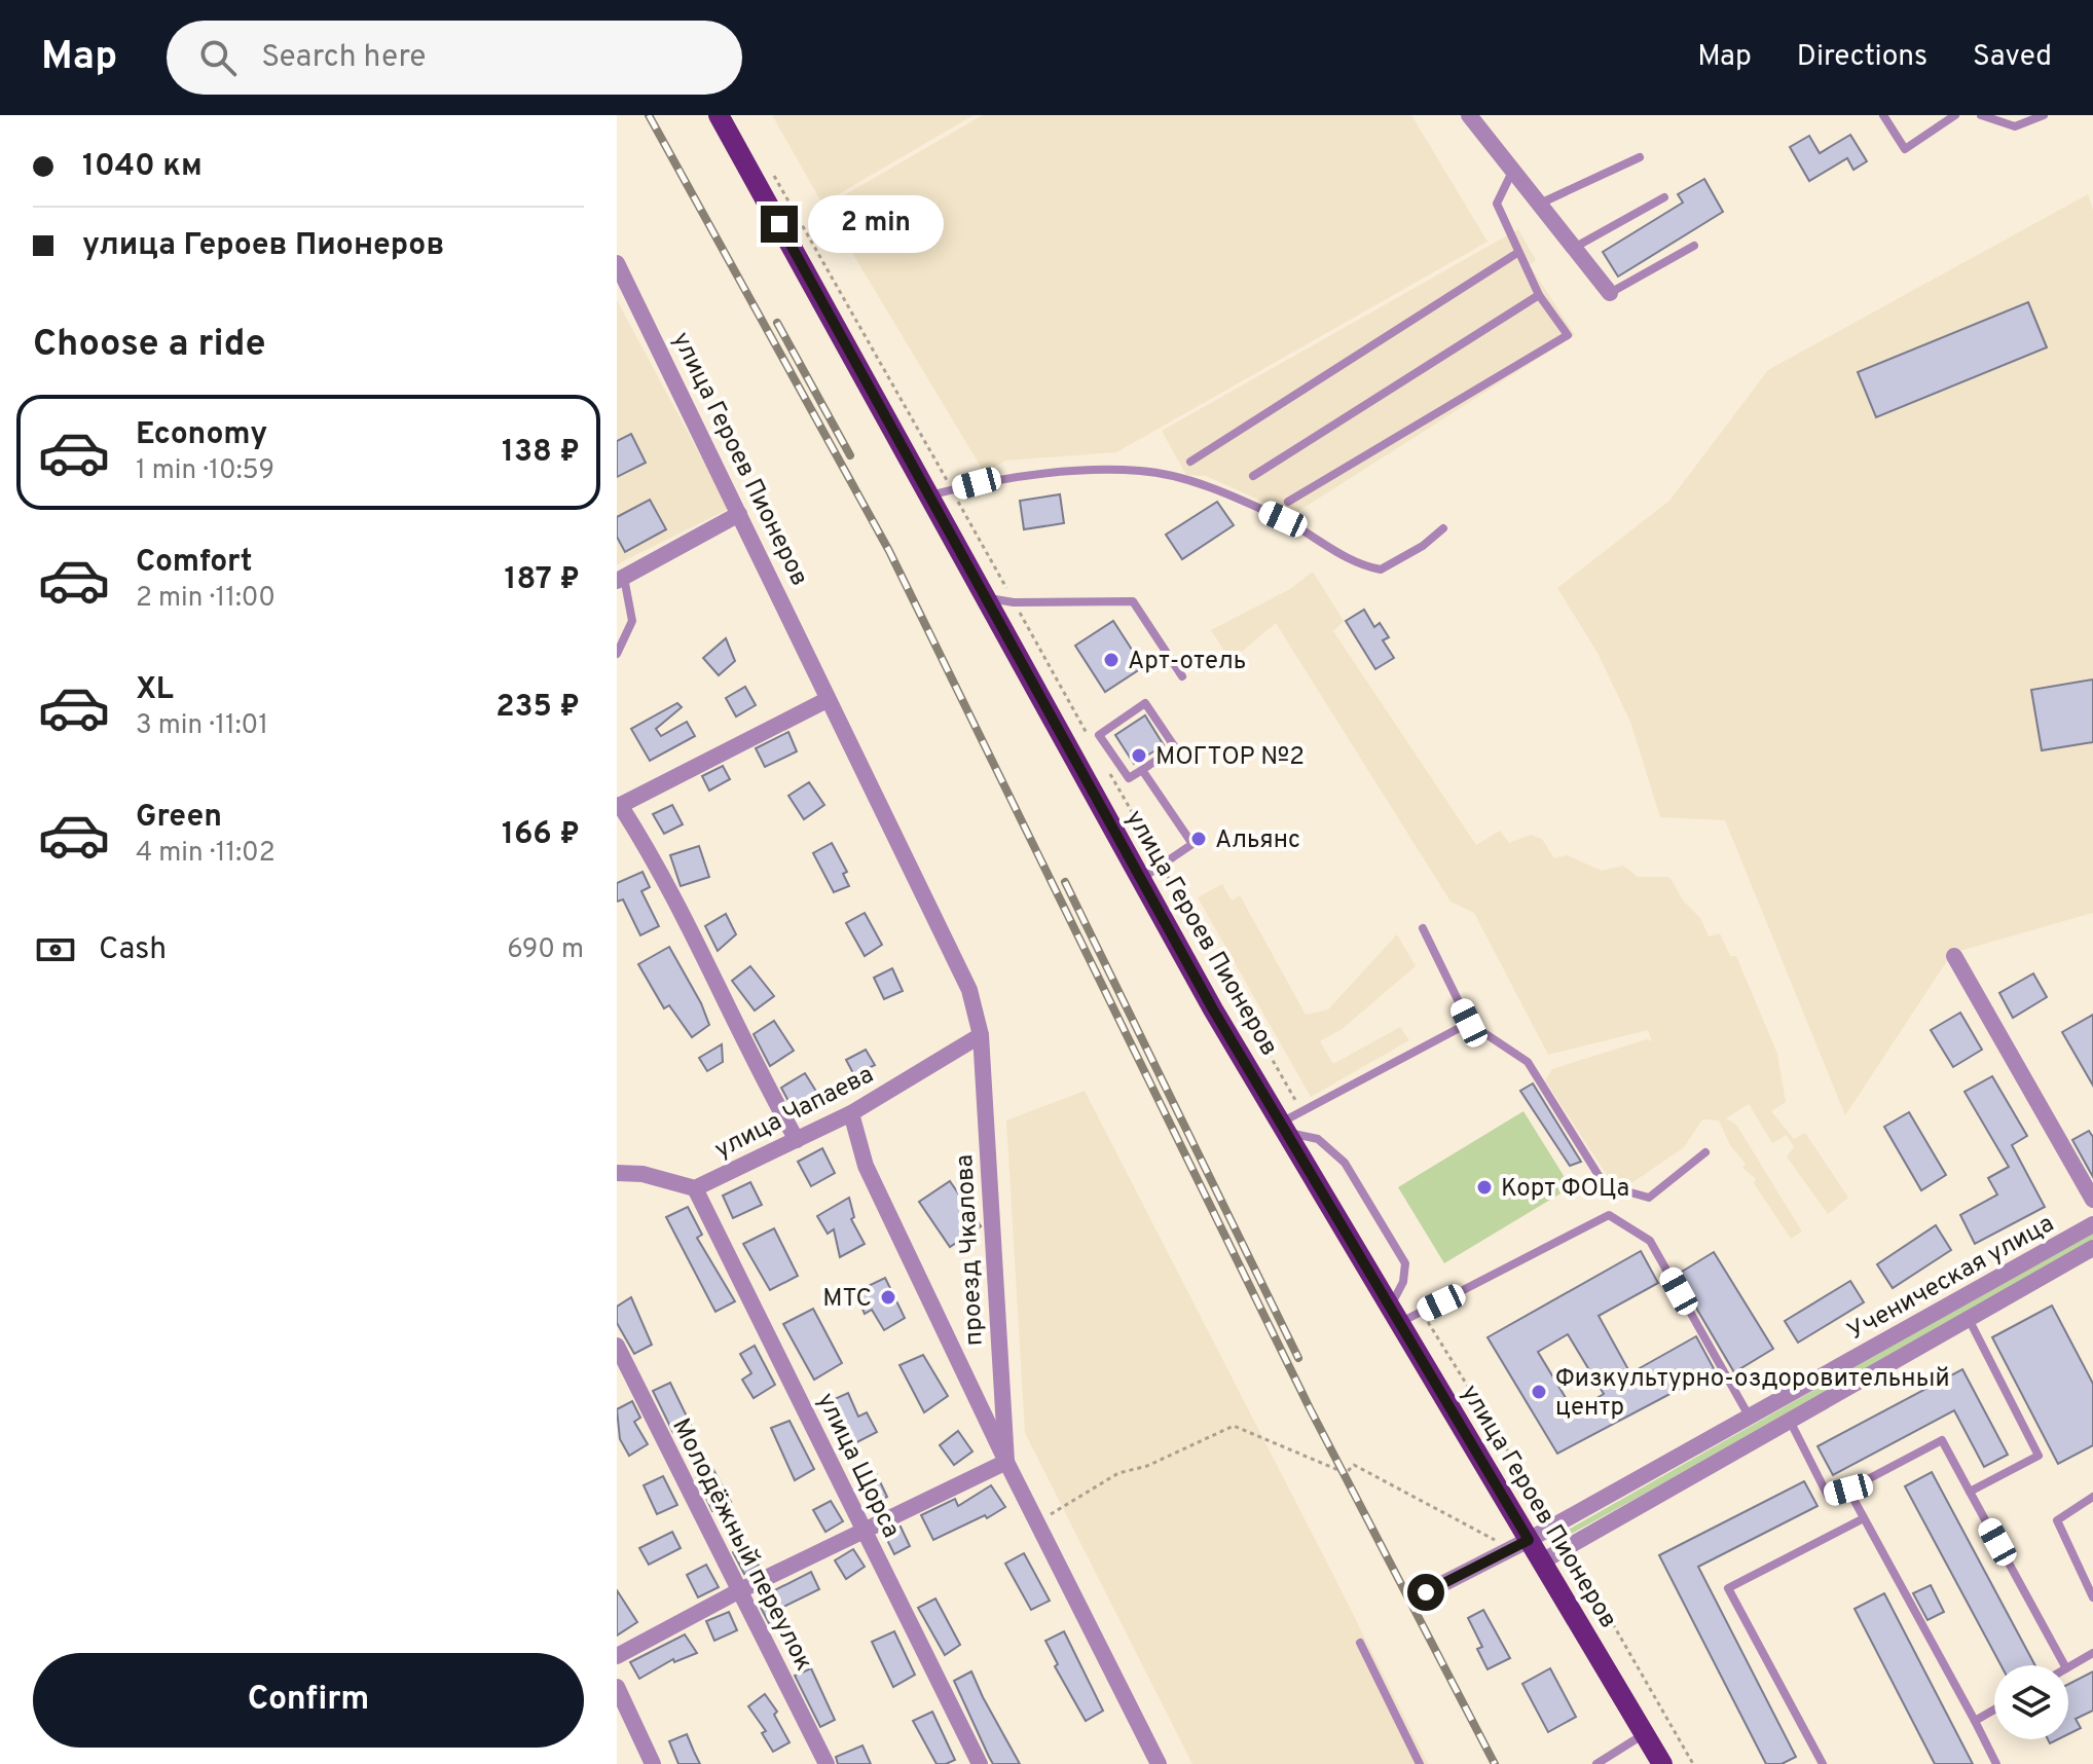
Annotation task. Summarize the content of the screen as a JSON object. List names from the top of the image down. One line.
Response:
{"streets":{"main road":["улица Героев Пионеров"],"street":["улица Чапаева","проезд Чкалова","Ученическая улица","улица Щорса","Молодёжный переулок"]},"crossings":[["улица Героев Пионеров","улица Чапаева"],["улица Героев Пионеров","проезд Чкалова"],["улица Героев Пионеров","Ученическая улица"],["улица Чапаева","проезд Чкалова"],["улица Чапаева","улица Щорса"]],"places":["Арт-отель","МОГТОР №2","Альянс","Корт ФОЦа","МТС","Физкультурно-оздоровительный центр"],"page":{"header":"Map","search":"Search here","nav":["Map","Directions","Saved"],"banner":["1040 км","улица Героев Пионеров"],"bubble":"2 min","heading":"Choose a ride","list":[{"name":"Economy","note":"1 min · 10:59","value":"138 ₽"},{"name":"Comfort","note":"2 min · 11:00","value":"187 ₽"},{"name":"XL","note":"3 min · 11:01","value":"235 ₽"},{"name":"Green","note":"4 min · 11:02","value":"166 ₽"}],"pay":["Cash","690 m"],"buttons":"Confirm"}}
